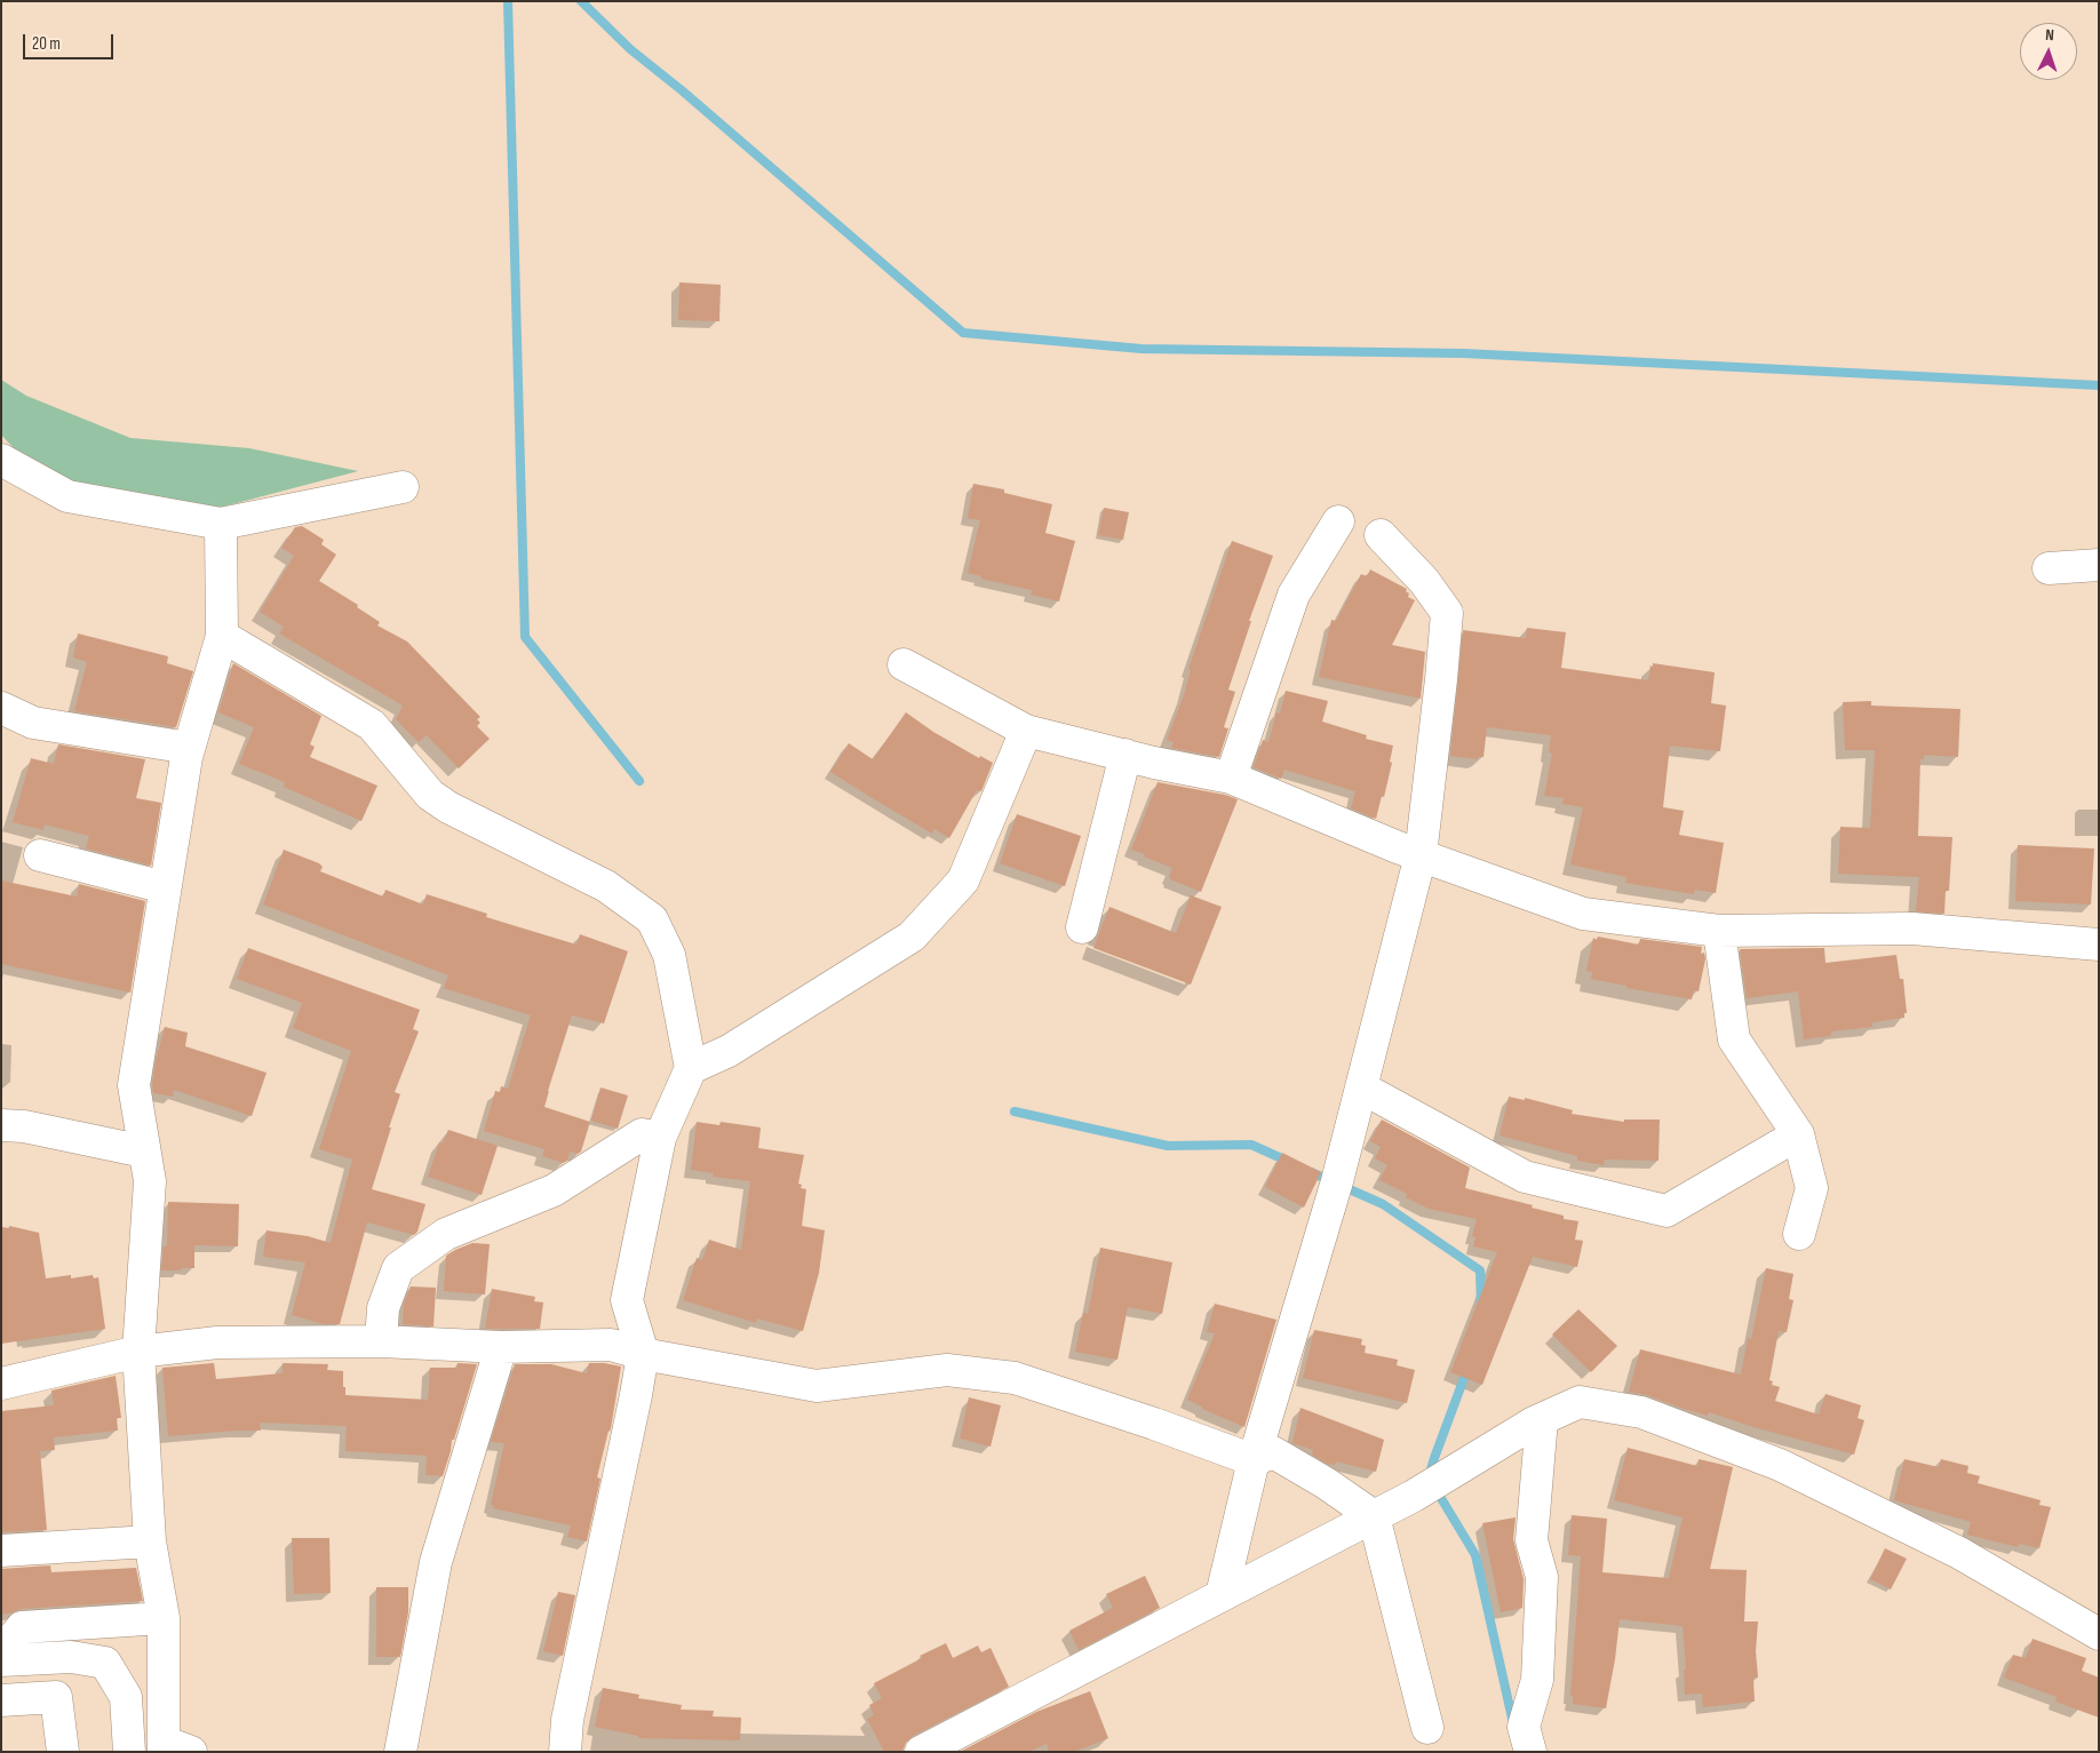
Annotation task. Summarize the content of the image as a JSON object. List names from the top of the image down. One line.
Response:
{"scale_bar":"20 m","north":"top"}
